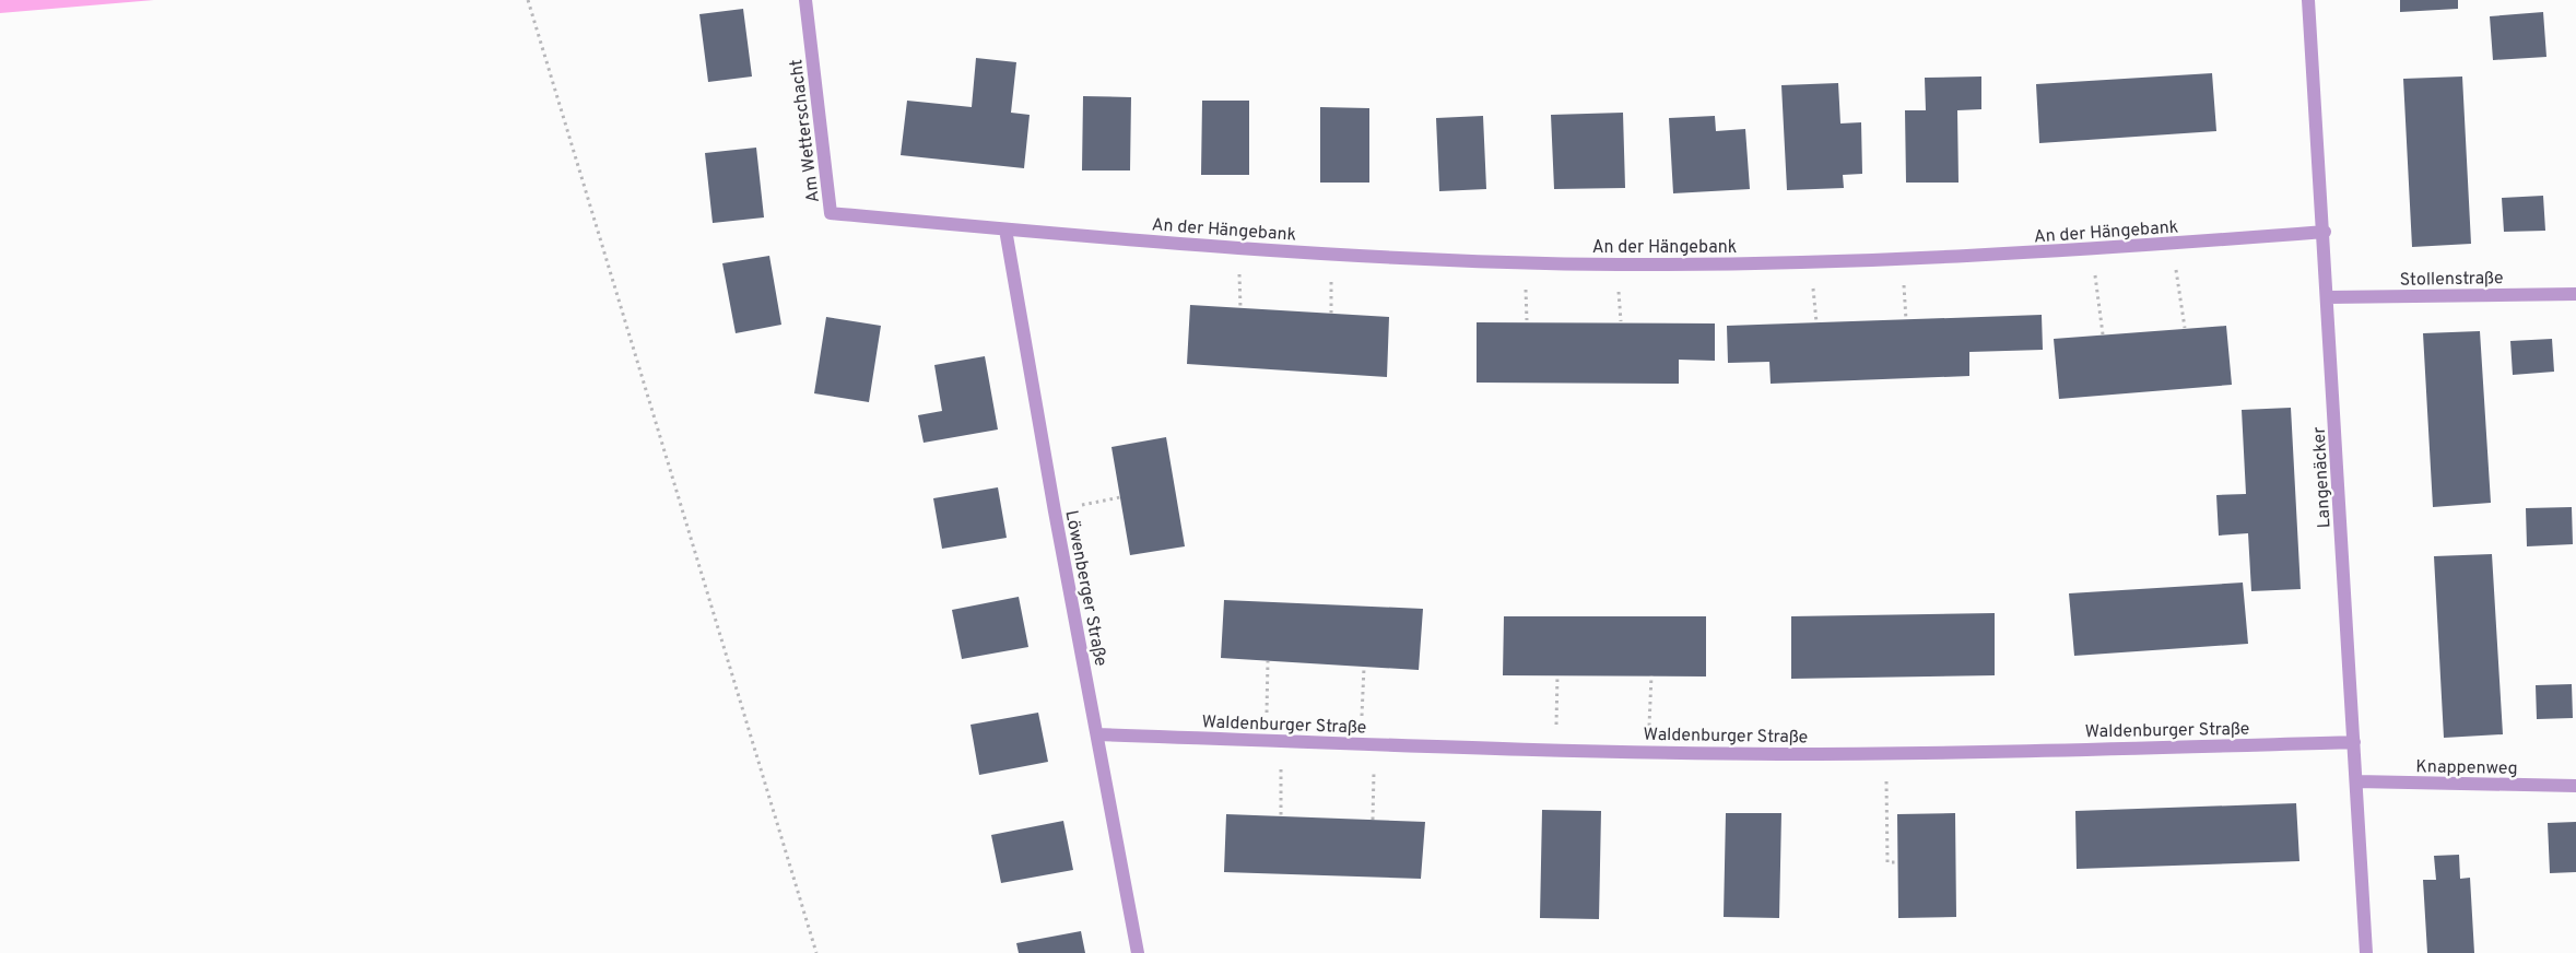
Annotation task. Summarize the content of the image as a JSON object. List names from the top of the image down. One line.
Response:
{"streets":{"street":["Am Wetterschacht","An der Hängebank","Stollenstraße","Langenäcker","Löwenberger Straße","Waldenburger Straße","Knappenweg"]},"crossings":[["Am Wetterschacht","An der Hängebank"],["Am Wetterschacht","Löwenberger Straße"],["An der Hängebank","Langenäcker"],["An der Hängebank","Löwenberger Straße"],["Stollenstraße","Langenäcker"],["Langenäcker","Waldenburger Straße"],["Langenäcker","Knappenweg"],["Löwenberger Straße","Waldenburger Straße"]]}
